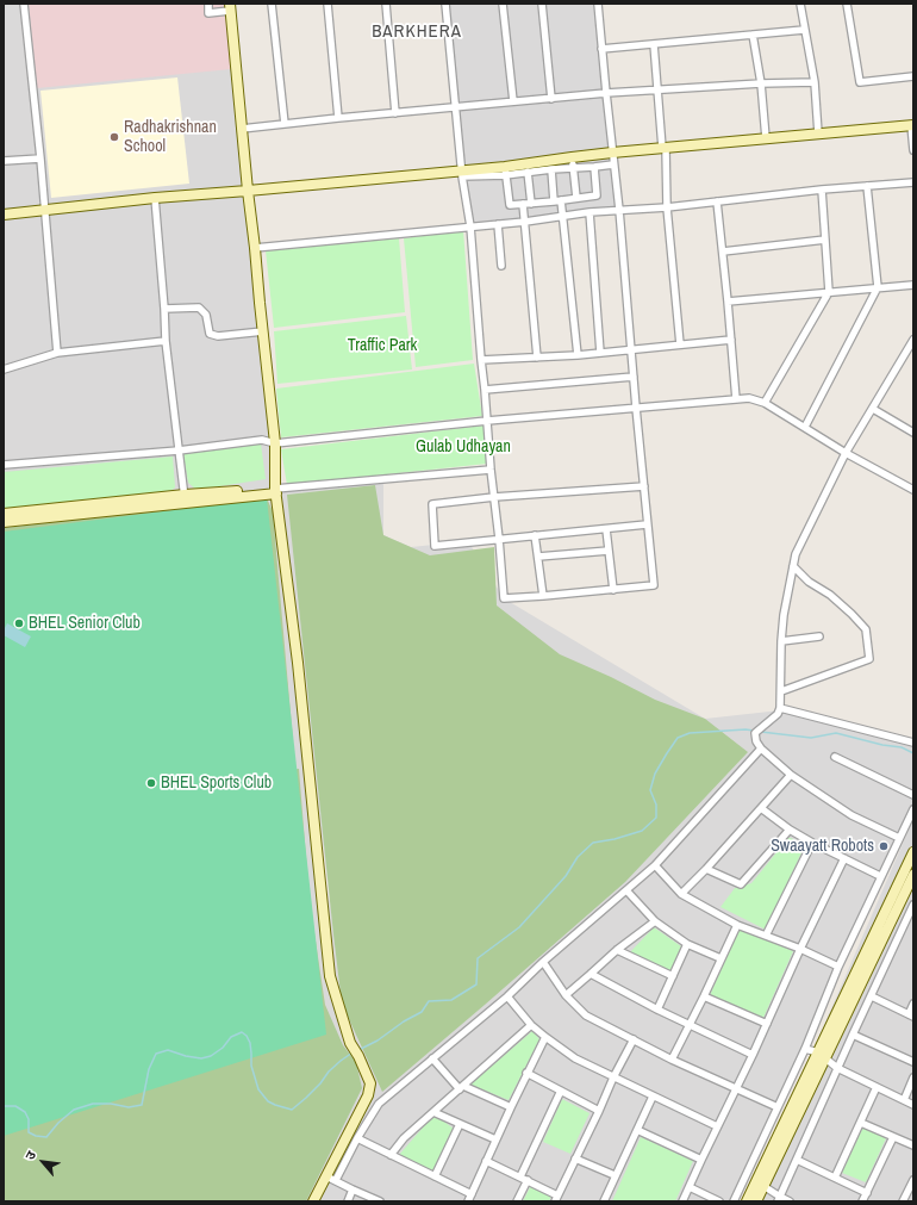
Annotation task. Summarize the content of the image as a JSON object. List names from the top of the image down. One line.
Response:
{"districts":["BARKHERA"],"parks":["Traffic Park","Gulab Udhayan"],"places":["Radhakrishnan School","BHEL Senior Club","BHEL Sports Club","Swaayatt Robots"],"north":"top left"}
